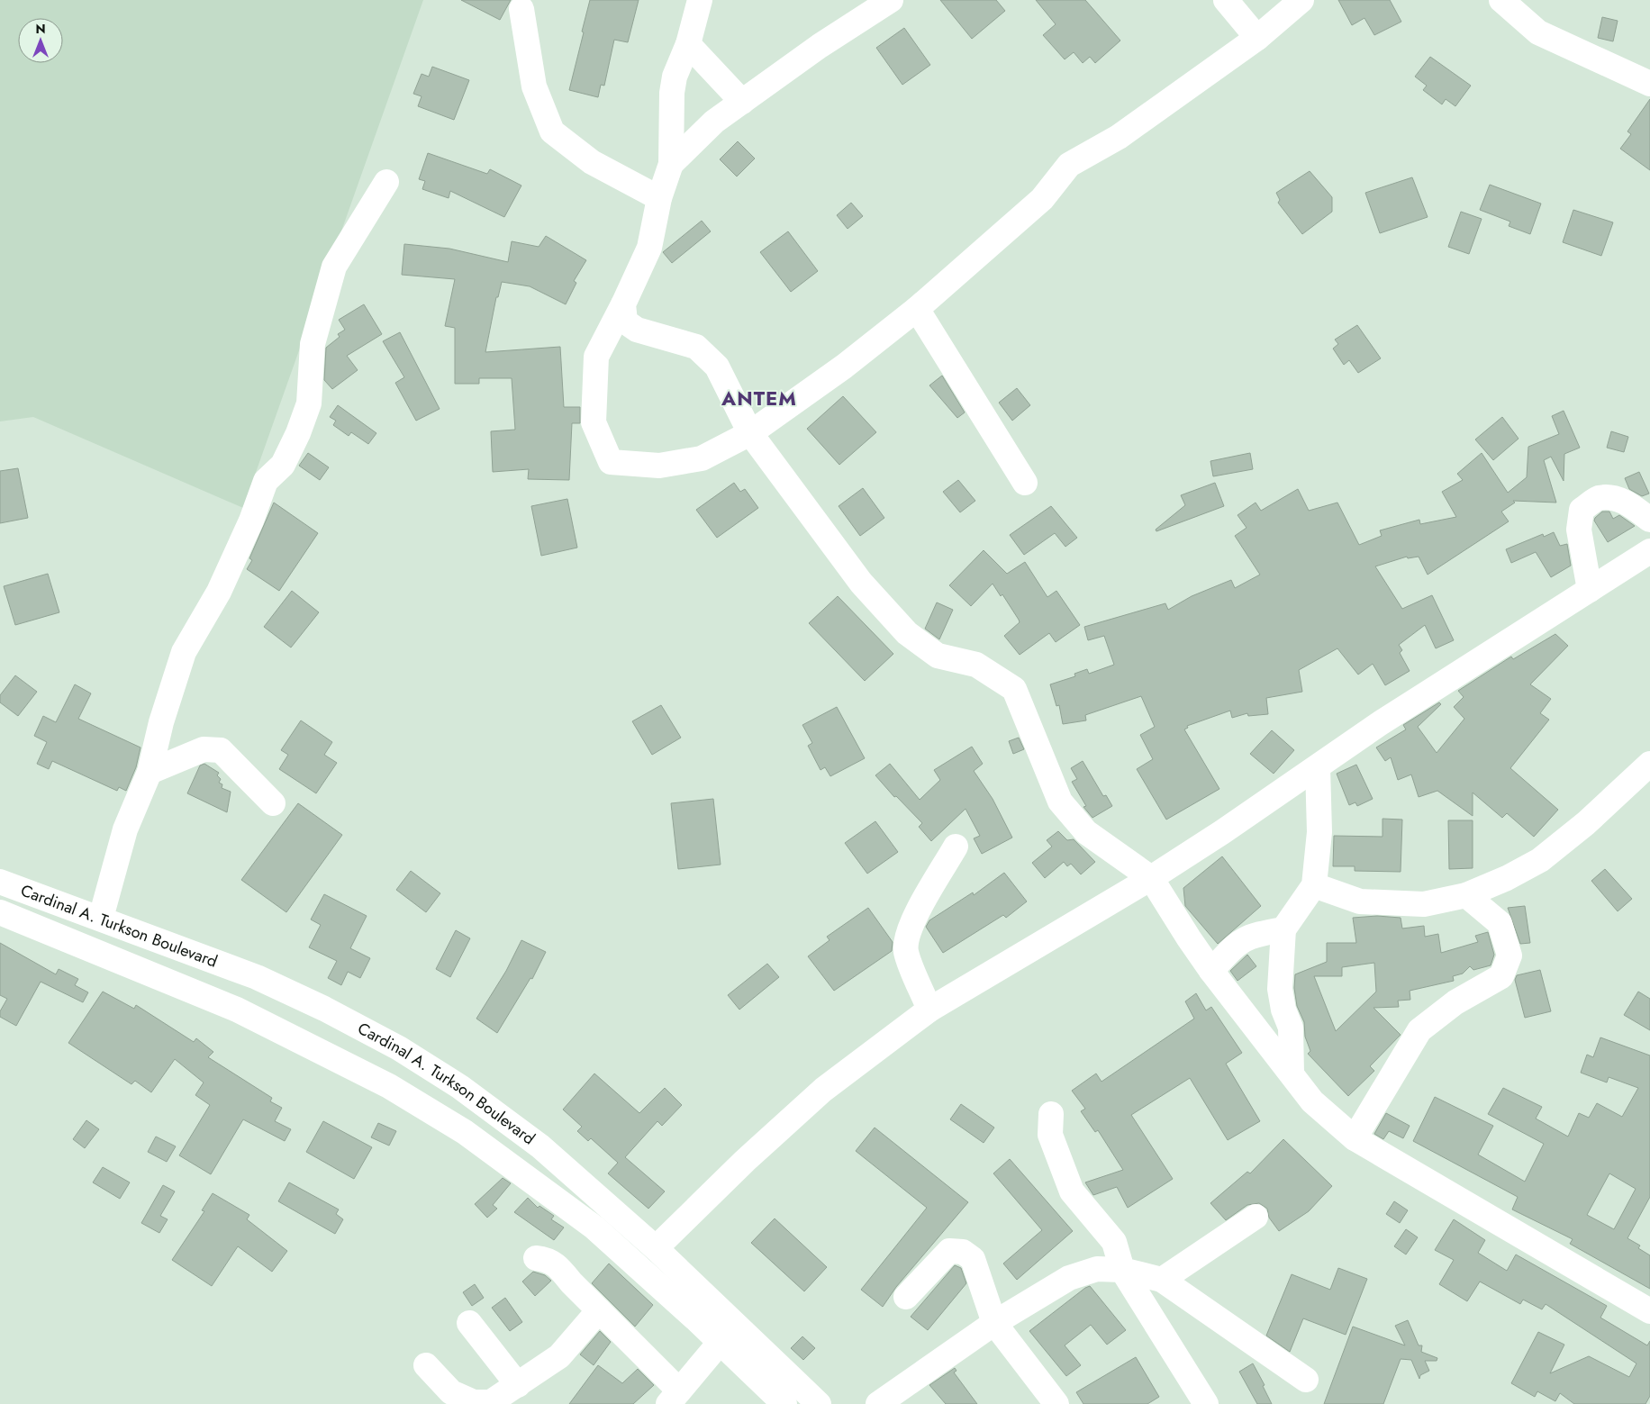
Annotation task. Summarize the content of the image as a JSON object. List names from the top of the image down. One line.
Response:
{"streets":{"street":["Cardinal A. Turkson Boulevard"]},"districts":["ANTEM"],"north":"top"}
